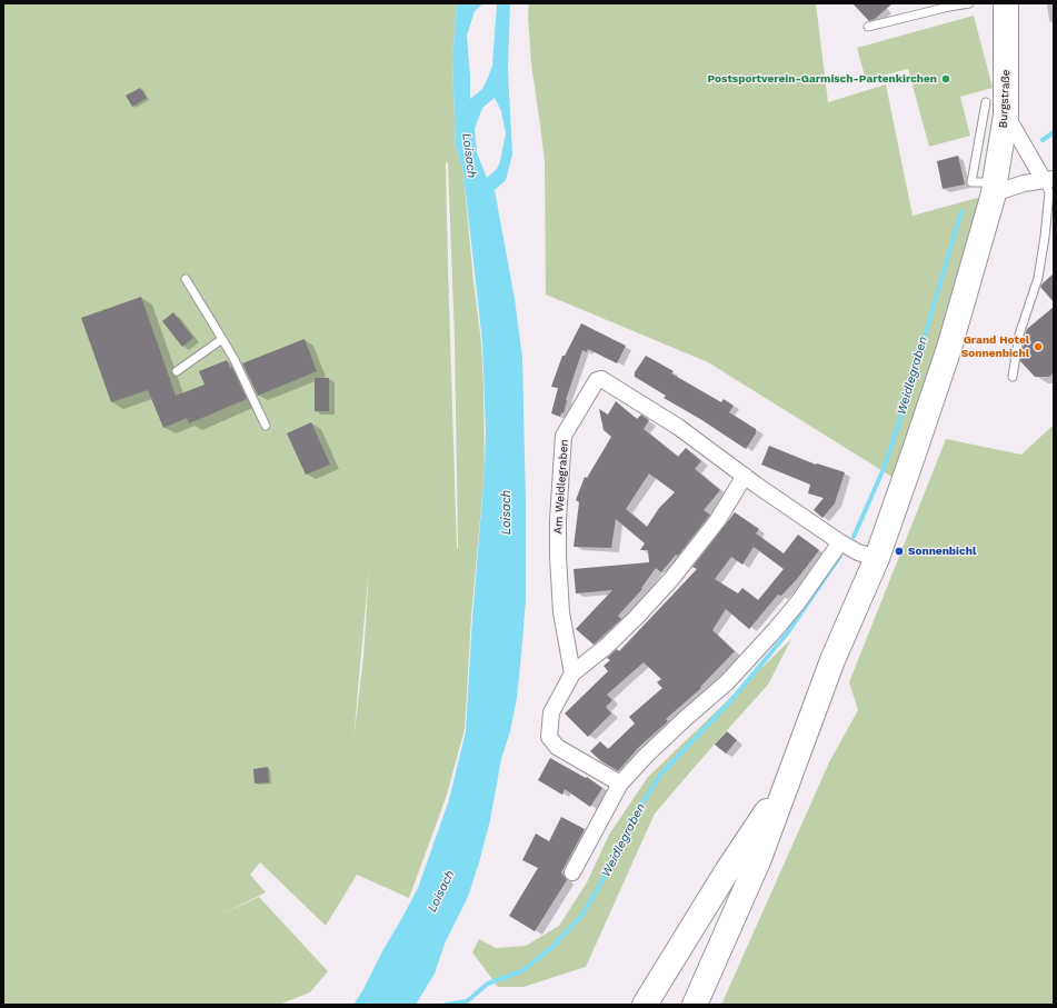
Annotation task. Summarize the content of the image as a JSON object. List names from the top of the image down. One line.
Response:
{"streets":{"main road":["Burgstraße"],"street":["Am Weidlegraben"]},"crossings":[["Burgstraße","Am Weidlegraben"]],"water":["Loisach","Weidlegraben"],"places":["Postsportverein-Garmisch-Partenkirchen","Grand Hotel Sonnenbichl","Sonnenbichl"]}
